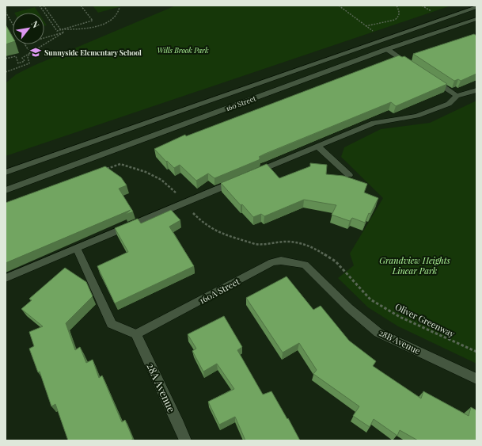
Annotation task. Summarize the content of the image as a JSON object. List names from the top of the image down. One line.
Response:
{"streets":{"main road":["160 Street","160A Street","28B Avenue","28A Avenue"],"path":["Oliver Greenway"]},"crossings":[["160A Street","28B Avenue"],["160A Street","28A Avenue"]],"parks":["Wills Brook Park","Grandview Heights Linear Park"],"places":{"school or university":["Sunnyside Elementary School"]},"north":"top right"}
